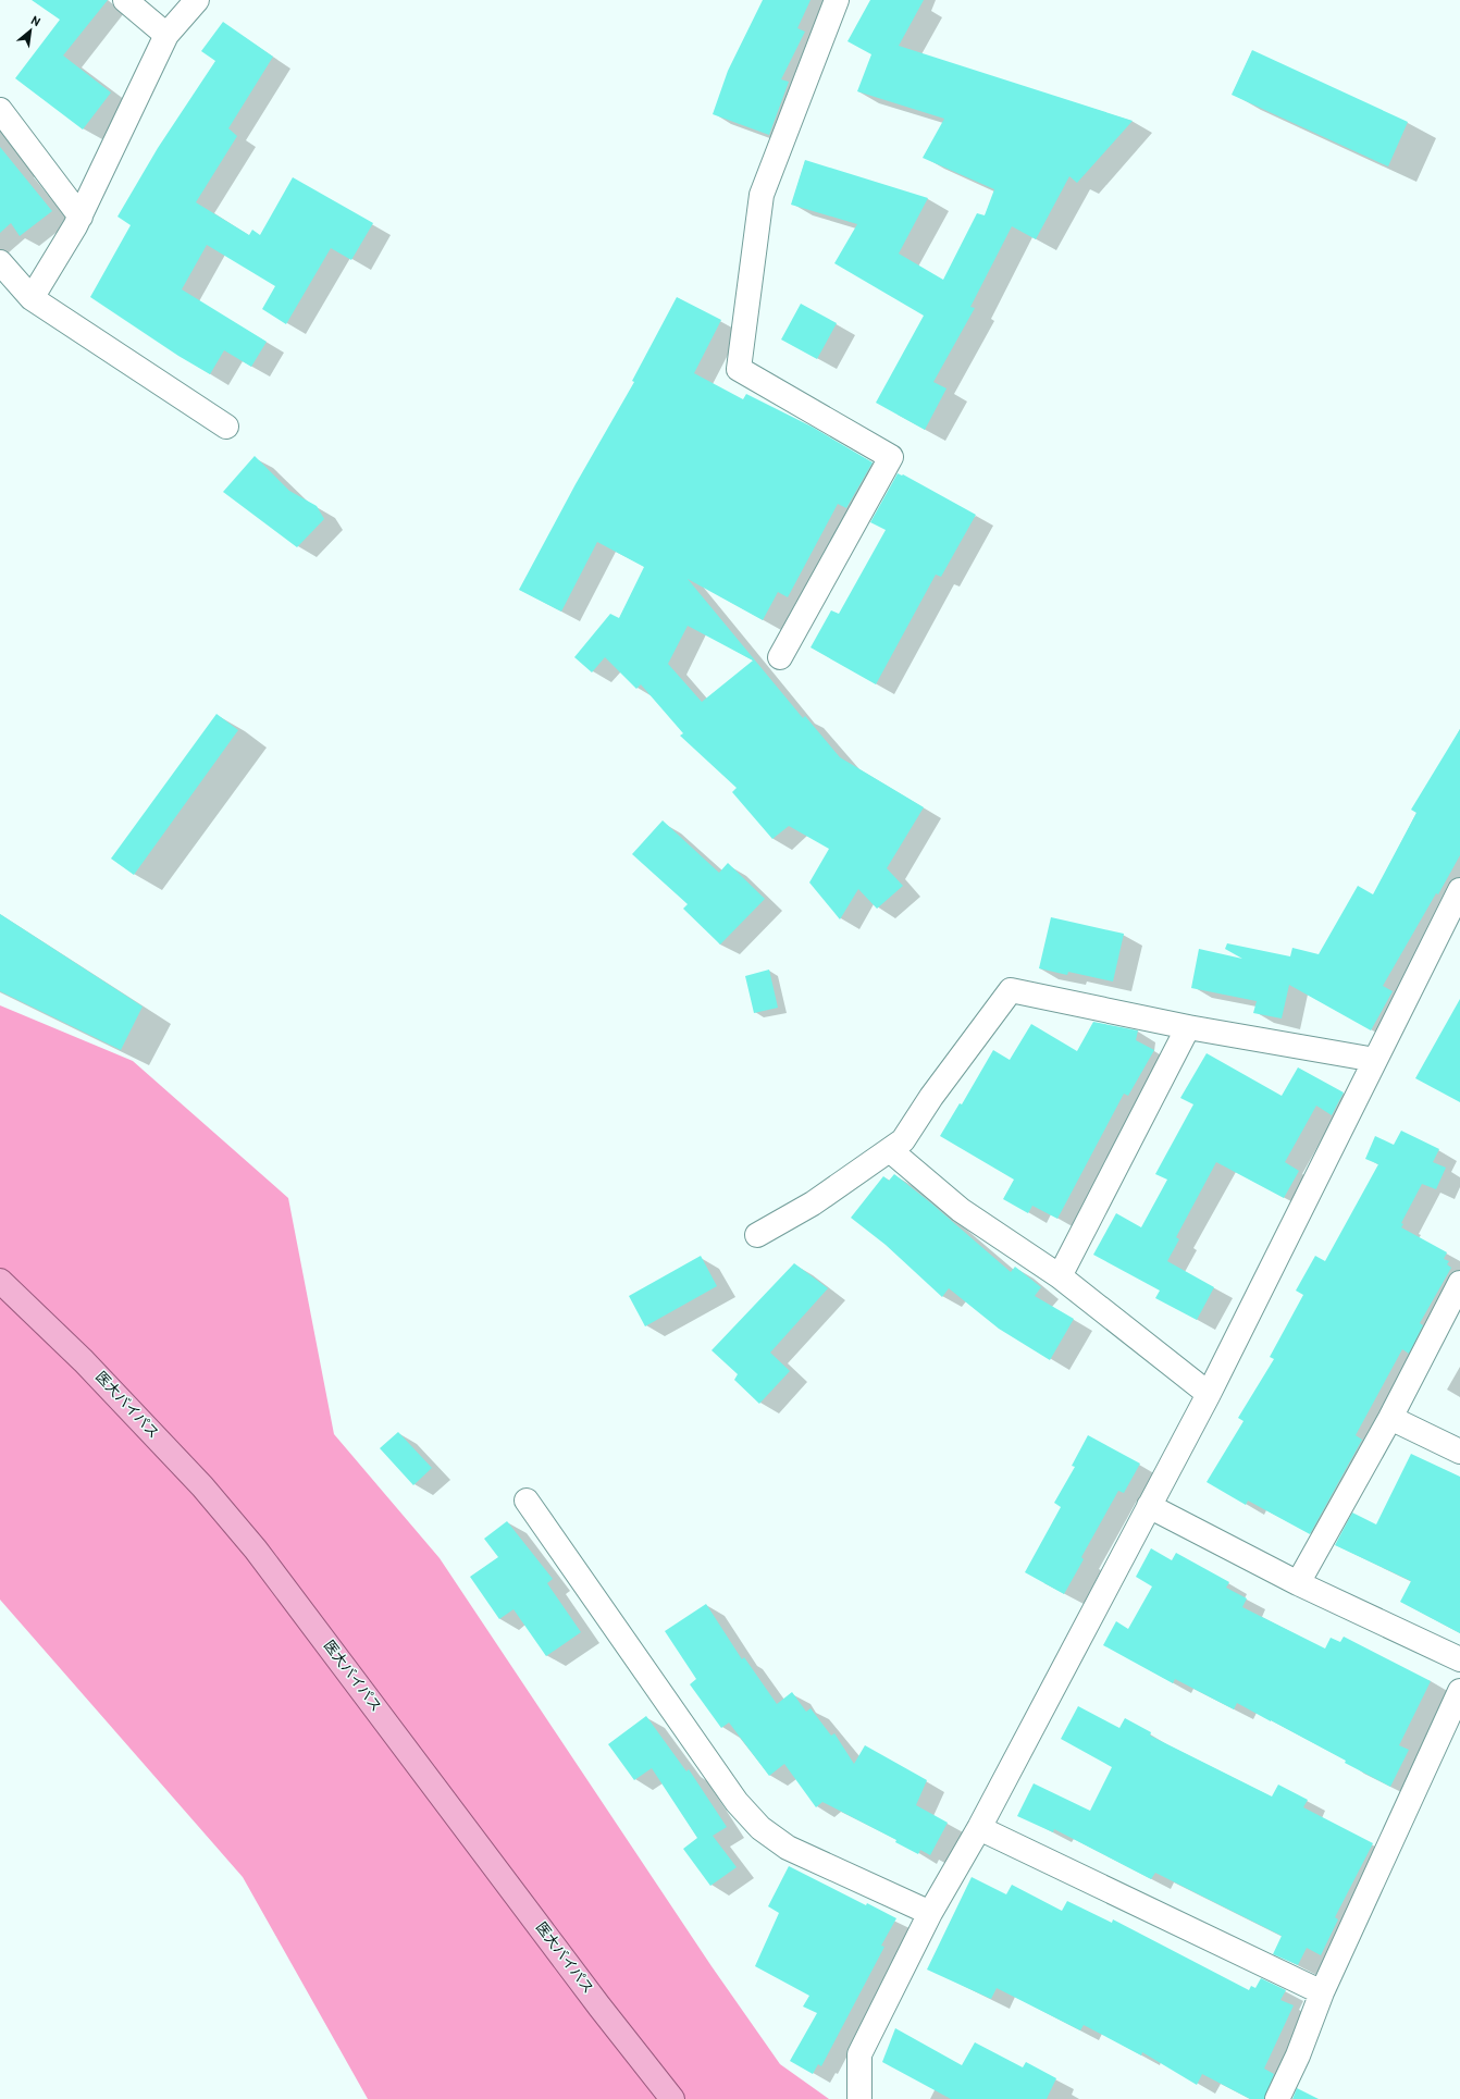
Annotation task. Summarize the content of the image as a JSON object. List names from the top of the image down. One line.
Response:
{"streets":{"main road":["医大バイパス"]},"north":"top right"}
